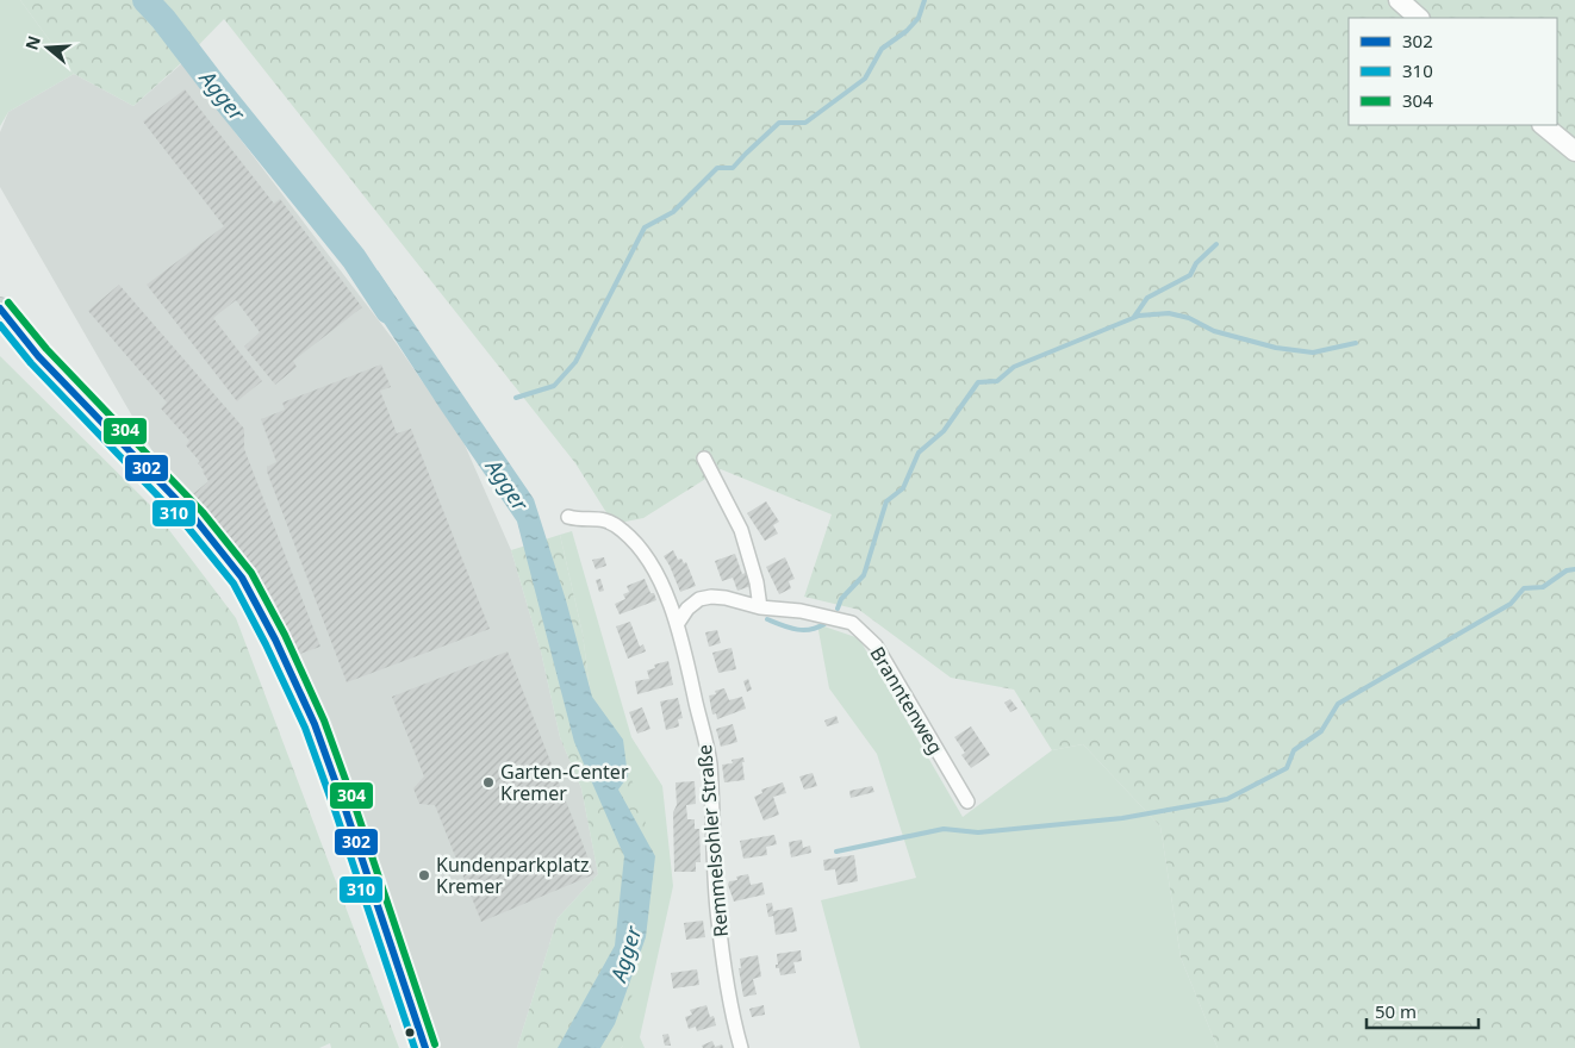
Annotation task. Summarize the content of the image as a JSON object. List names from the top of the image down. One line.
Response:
{"streets":{"street":["Branntenweg","Remmelsohler Straße"]},"crossings":[["Branntenweg","Remmelsohler Straße"]],"water":["Agger"],"places":["Garten-Center Kremer","Kundenparkplatz Kremer"],"lines":["transit line 304","transit line 302","transit line 310"],"legend":["302","310","304"],"scale_bar":"50 m","north":"left"}
